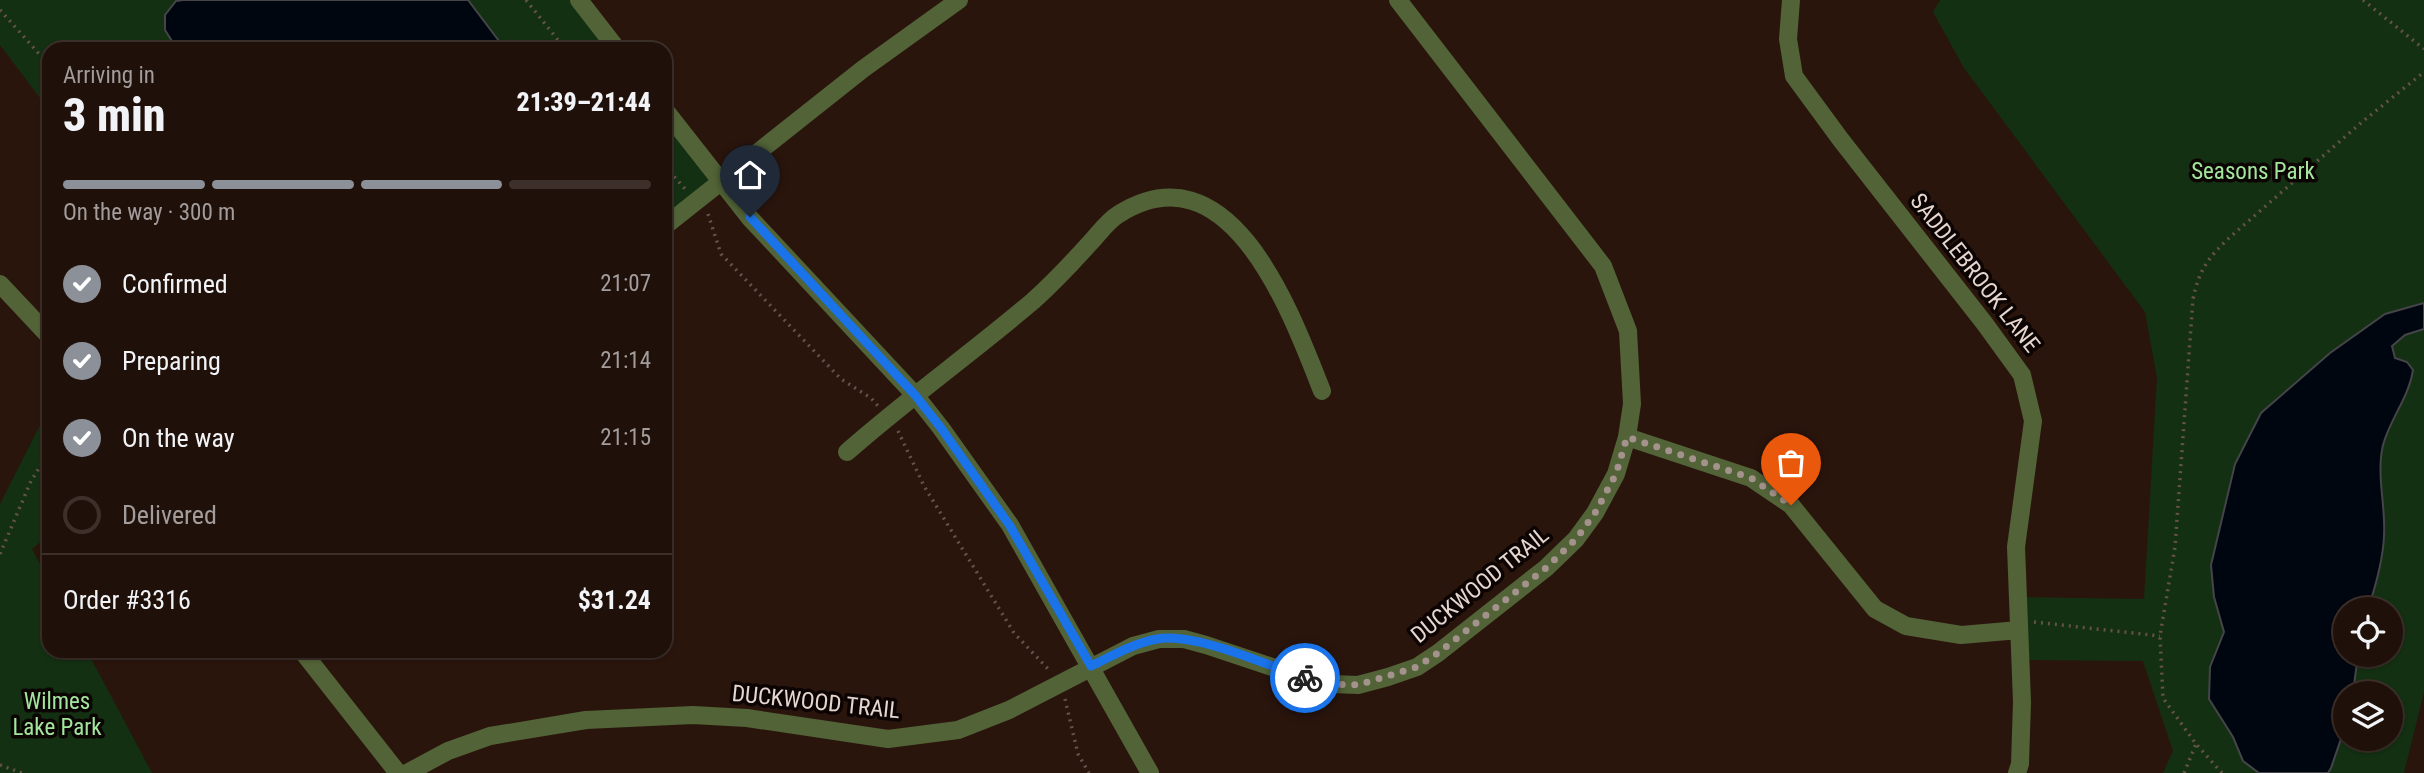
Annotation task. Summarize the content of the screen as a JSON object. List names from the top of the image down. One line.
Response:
{"streets":{"street":["SADDLEBROOK LANE","DUCKWOOD TRAIL"]},"parks":["Seasons Park","Wilmes Lake Park"],"page":{"heading":["3 min","Arriving in","21:39–21:44"],"panel":["Order #3316","$31.24"],"bar":"On the way · 300 m","list":[["Confirmed","21:07"],["Preparing","21:14"],["On the way","21:15"],"Delivered"]}}
